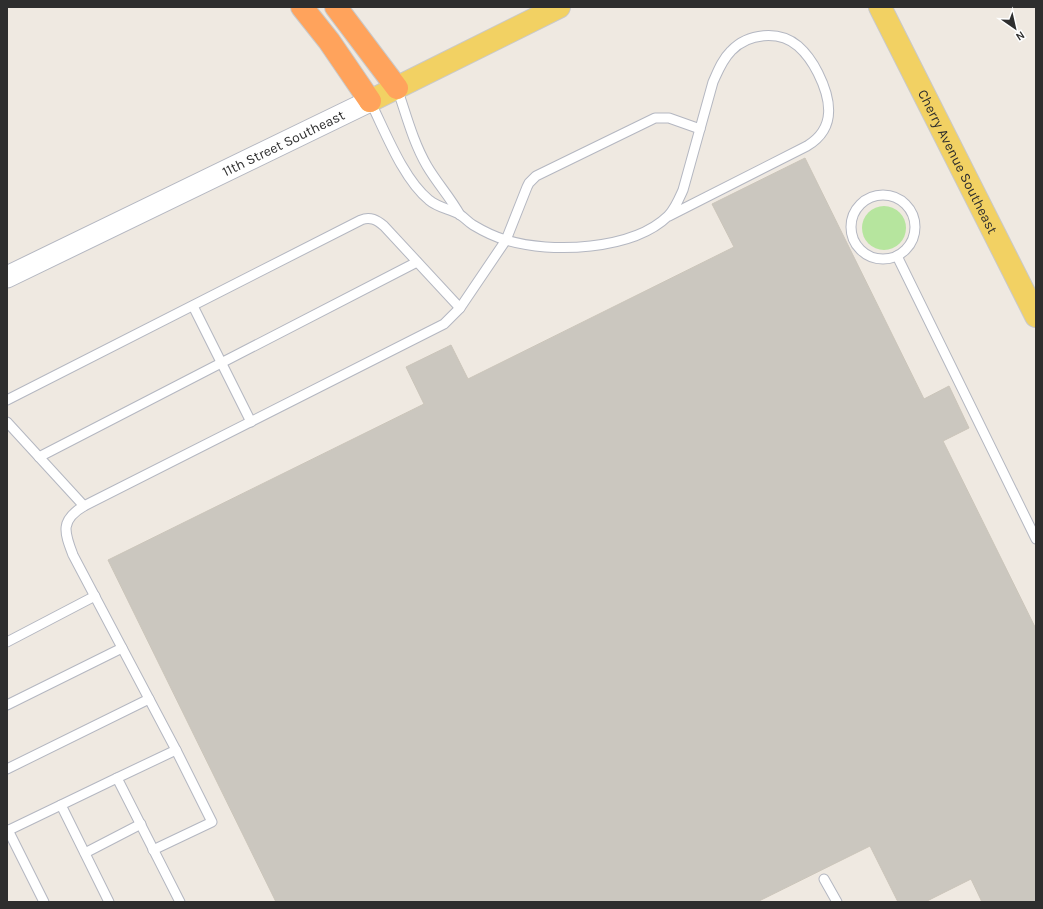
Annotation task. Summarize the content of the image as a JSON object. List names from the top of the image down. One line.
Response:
{"streets":{"main road":["11th Street Southeast","Cherry Avenue Southeast"]},"north":"bottom right"}
